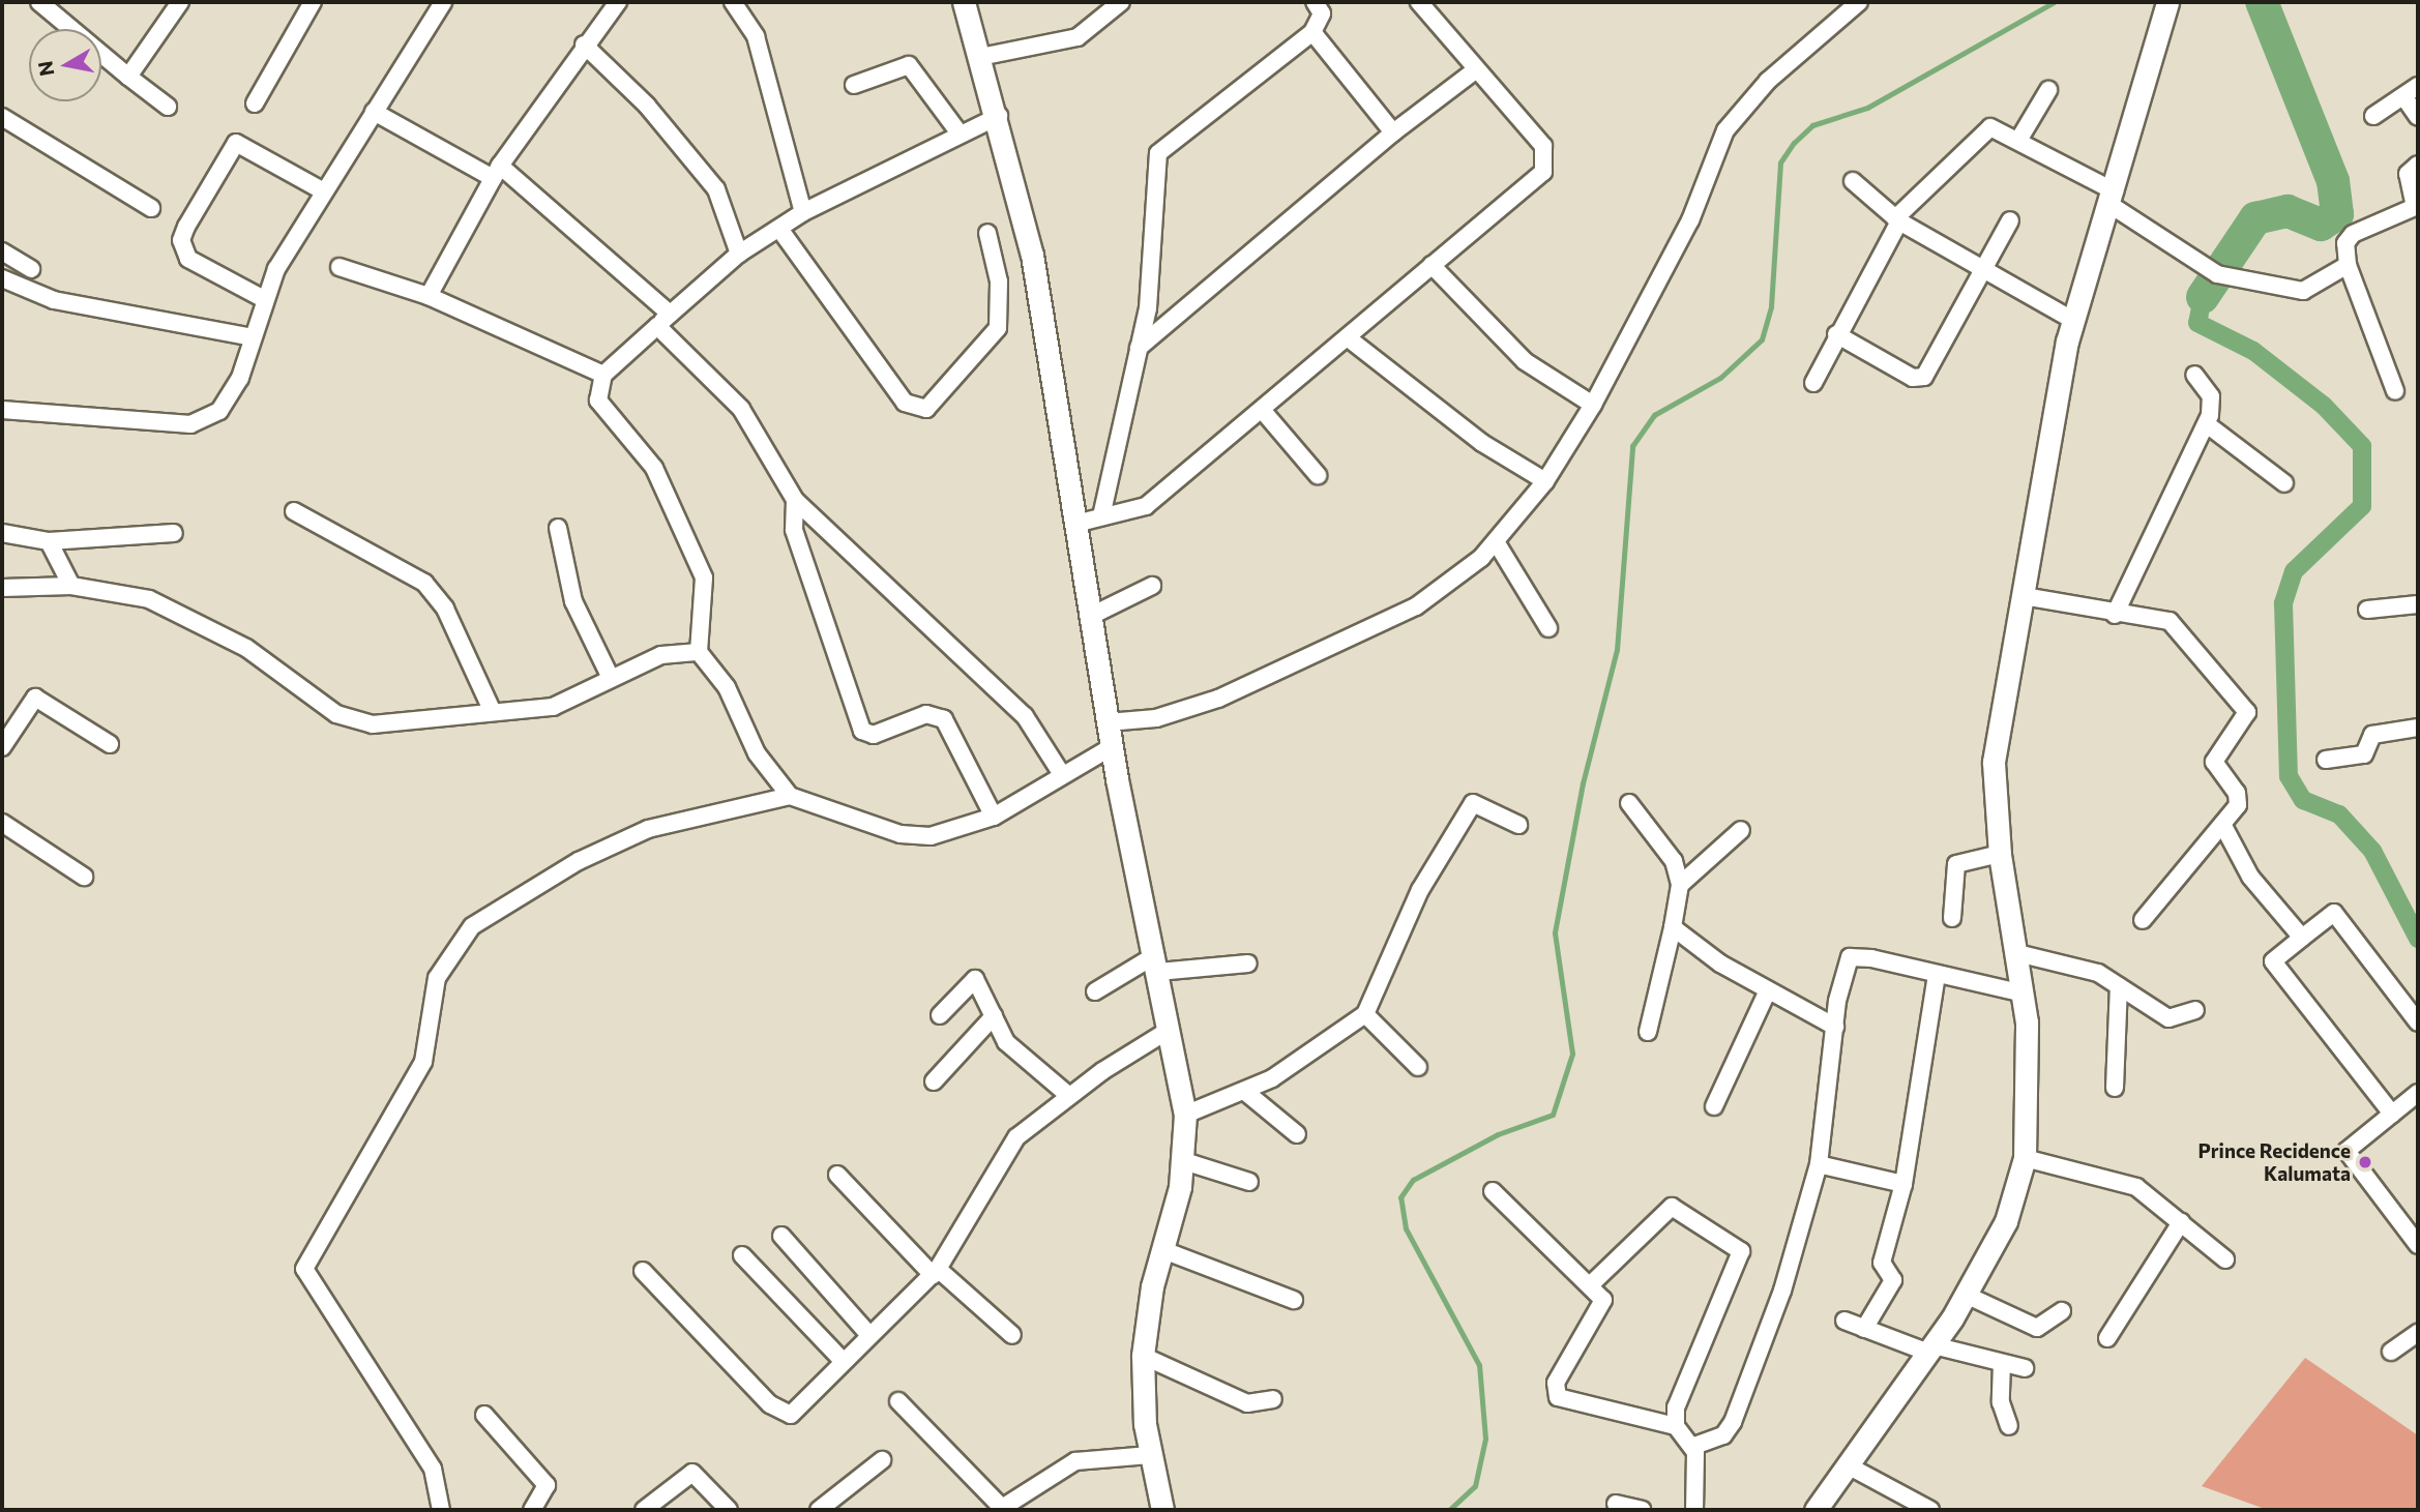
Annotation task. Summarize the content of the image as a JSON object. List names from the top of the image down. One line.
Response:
{"places":["Prince Recidence Kalumata"],"north":"left"}
